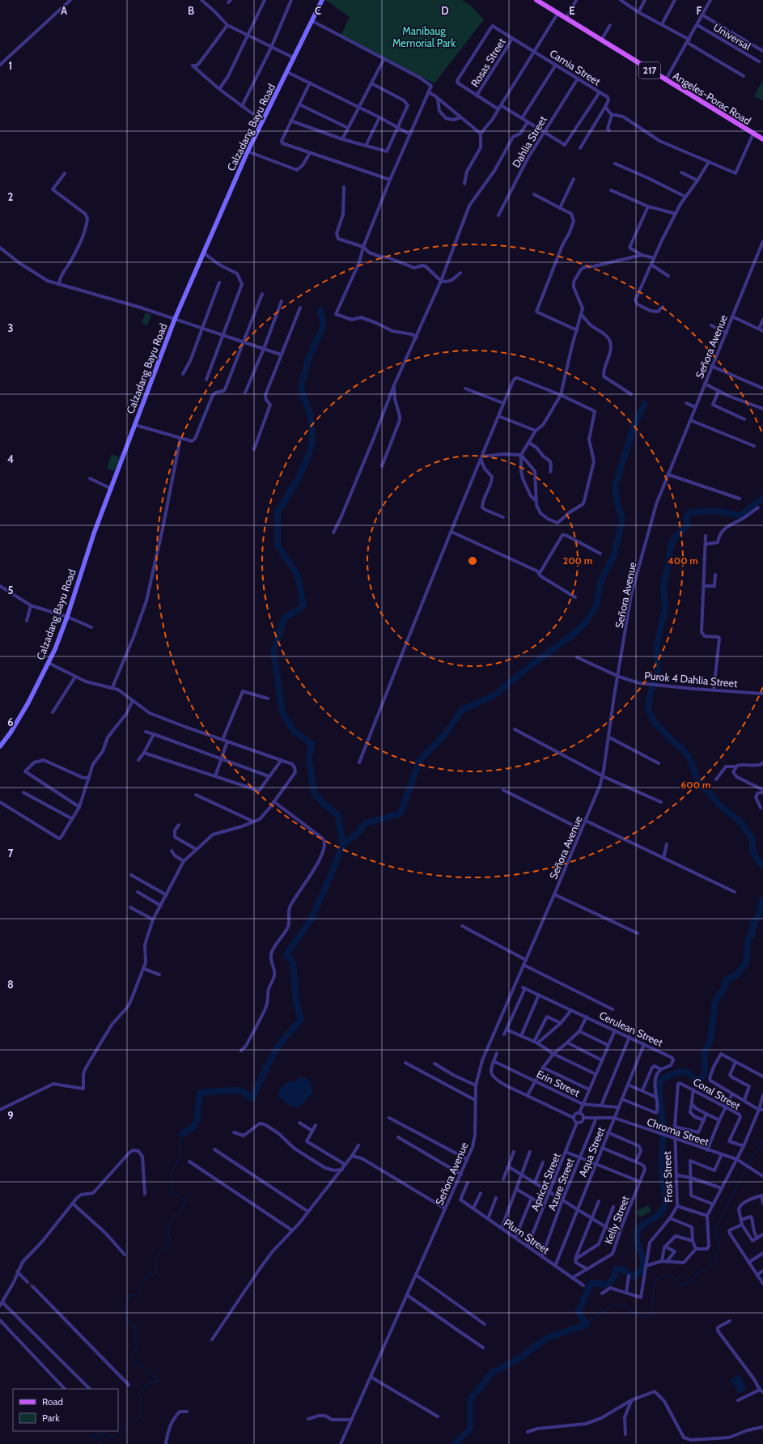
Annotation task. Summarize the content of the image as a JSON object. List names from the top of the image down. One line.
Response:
{"streets":{"main road":["217","Angeles-Porac Road"],"street":["Universal","Rosas Street","Camia Street","Calzadang Bayu Road","Dahlia Street","Señora Avenue","Purok 4 Dahlia Street","Cerulean Street","Erin Street","Coral Street","Chroma Street","Aqua Street","Frost Street","Apricot Street","Azure Street","Kelly Street","Plum Street"]},"crossings":[["Rosas Street","Camia Street"],["Camia Street","Dahlia Street"],["Señora Avenue","Purok 4 Dahlia Street"],["Cerulean Street","Aqua Street"],["Erin Street","Aqua Street"],["Coral Street","Frost Street"],["Chroma Street","Aqua Street"],["Chroma Street","Frost Street"],["Chroma Street","Apricot Street"],["Chroma Street","Azure Street"],["Aqua Street","Plum Street"],["Apricot Street","Plum Street"],["Azure Street","Plum Street"],["Kelly Street","Plum Street"]],"parks":["Manibaug Memorial Park"],"legend":["Road","Park"],"grid":{"columns":["A","B","C","D","E","F"],"rows":["1","2","3","4","5","6","7","8","9"]},"rings":["200 m","400 m","600 m"]}
